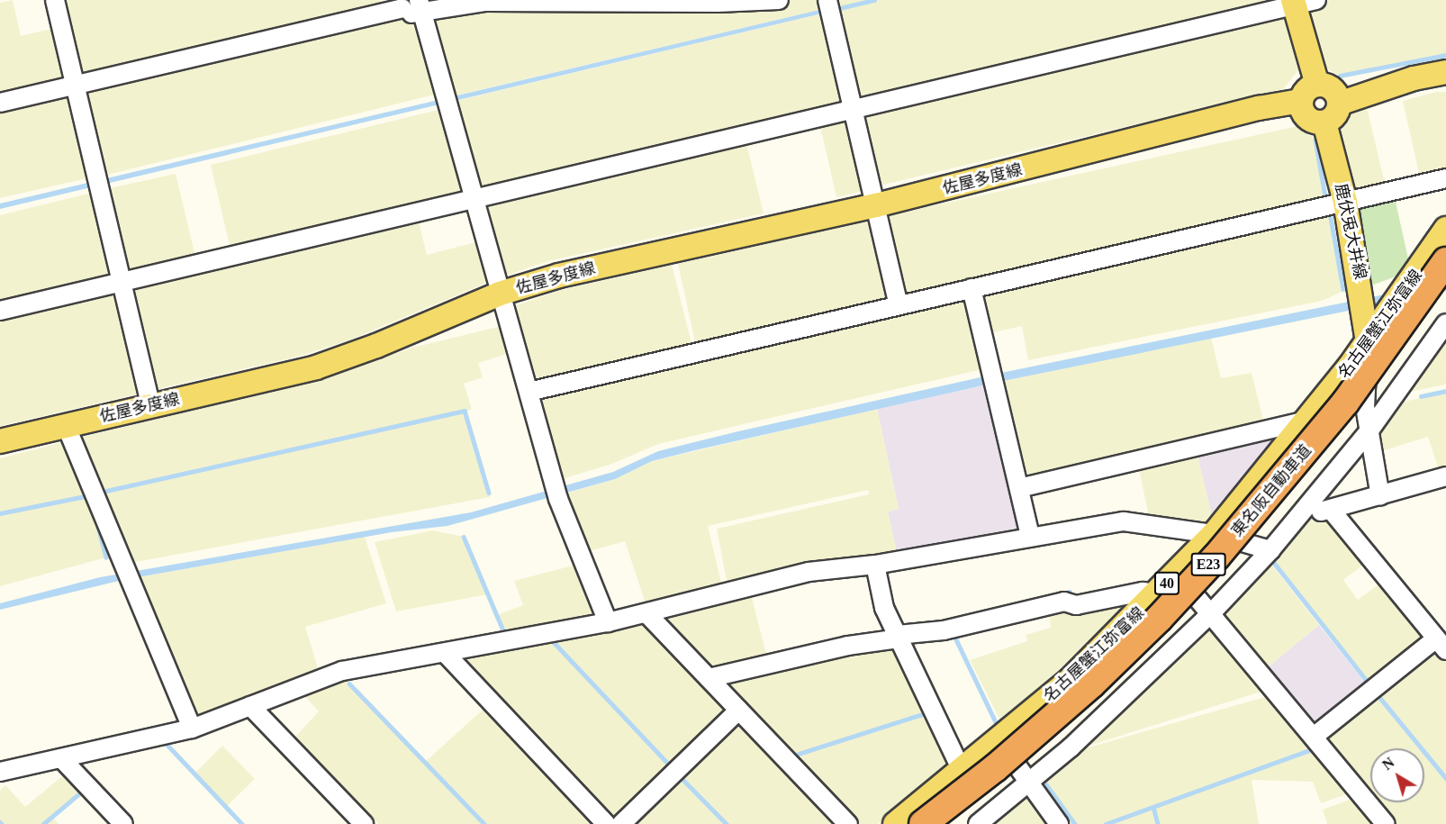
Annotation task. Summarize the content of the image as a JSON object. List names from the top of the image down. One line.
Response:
{"streets":{"highway":["東名阪自動車道","E23"],"main road":["佐屋多度線","鹿伏兎大井線","名古屋蟹江弥富線","40"]},"crossings":[["佐屋多度線","鹿伏兎大井線"],["鹿伏兎大井線","名古屋蟹江弥富線"]],"north":"top left"}
